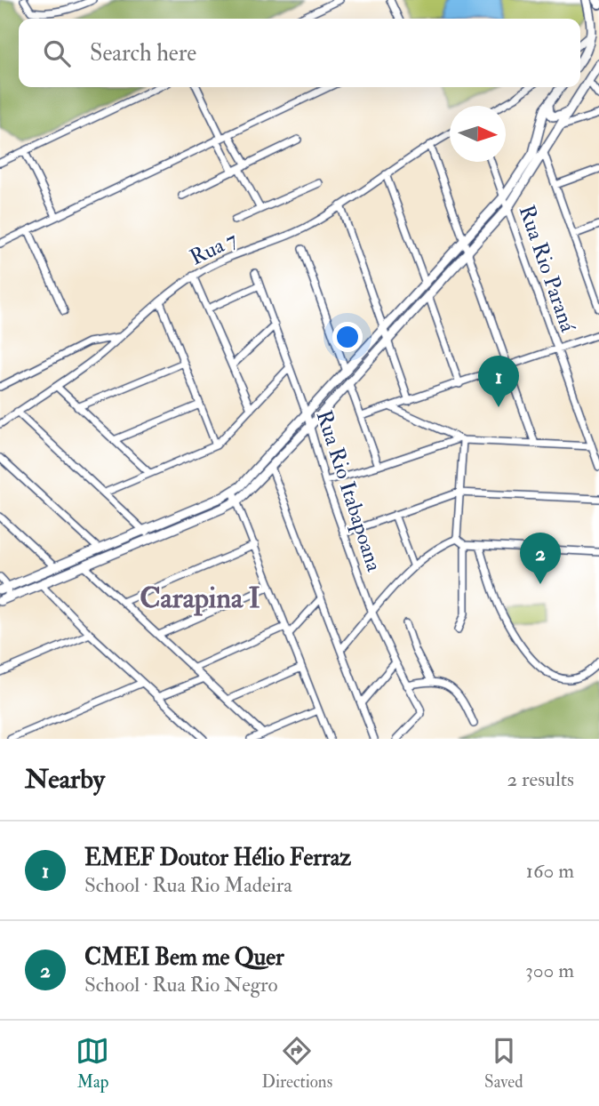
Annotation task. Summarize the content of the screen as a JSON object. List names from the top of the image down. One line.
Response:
{"streets":{"street":["Rua 7","Rua Rio Paraná","Rua Rio Itabapoana"]},"districts":["Carapina I"],"north":"right","page":{"search":"Search here","pins":["1","2"],"heading":["Nearby","2 results"],"list":[{"mark":"1","name":"EMEF Doutor Hélio Ferraz","note":"School · Rua Rio Madeira","value":"160 m"},{"mark":"2","name":"CMEI Bem me Quer","note":"School · Rua Rio Negro","value":"300 m"}],"nav":["Map","Directions","Saved"]}}
